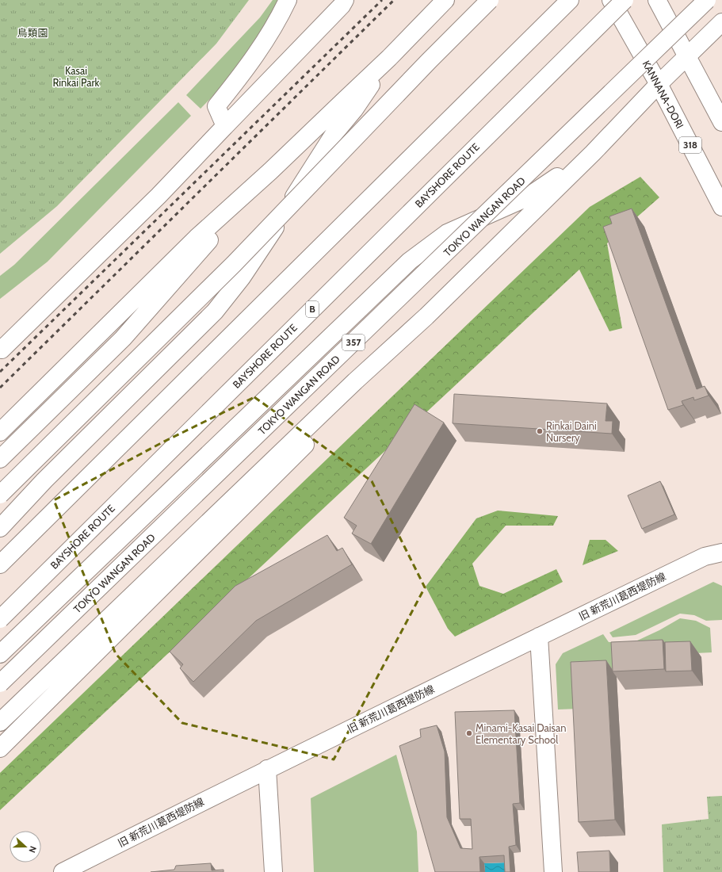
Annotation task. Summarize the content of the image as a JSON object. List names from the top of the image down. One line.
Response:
{"streets":{"main road":["KANNANA-DORI","318","BAYSHORE ROUTE","TOKYO WANGAN ROAD","B","357","旧 新荒川葛西堤防線"]},"parks":["鳥類園","Kasai Rinkai Park"],"places":["Rinkai Daini Nursery","Minami-Kasai Daisan Elementary School"],"north":"right"}
